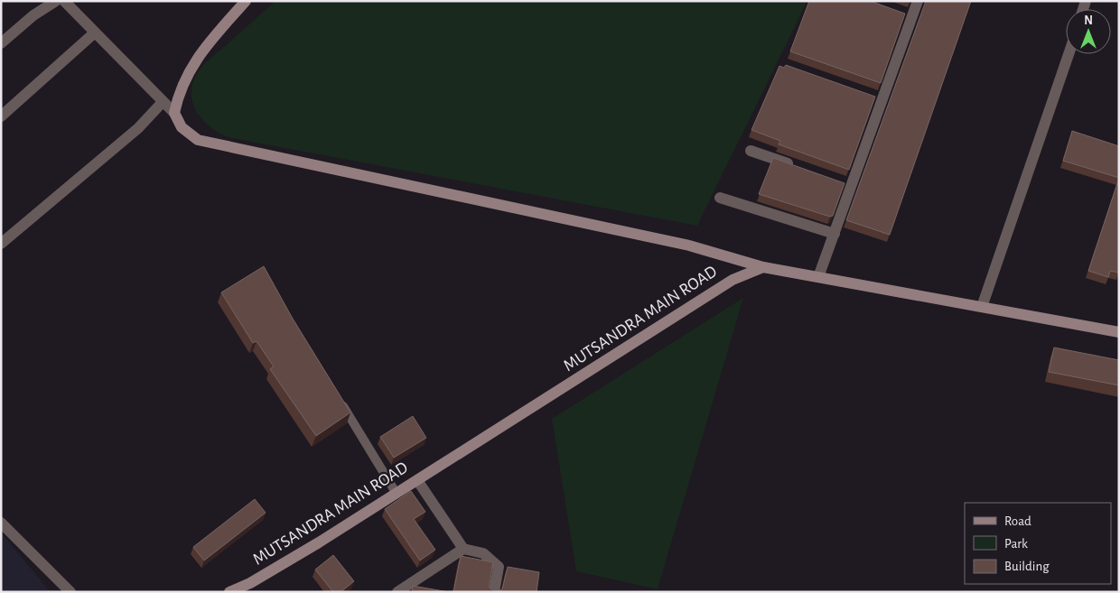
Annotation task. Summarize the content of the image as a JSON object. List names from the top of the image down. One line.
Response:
{"streets":{"street":["MUTSANDRA MAIN ROAD"]},"legend":["Road","Park","Building"],"north":"top"}
